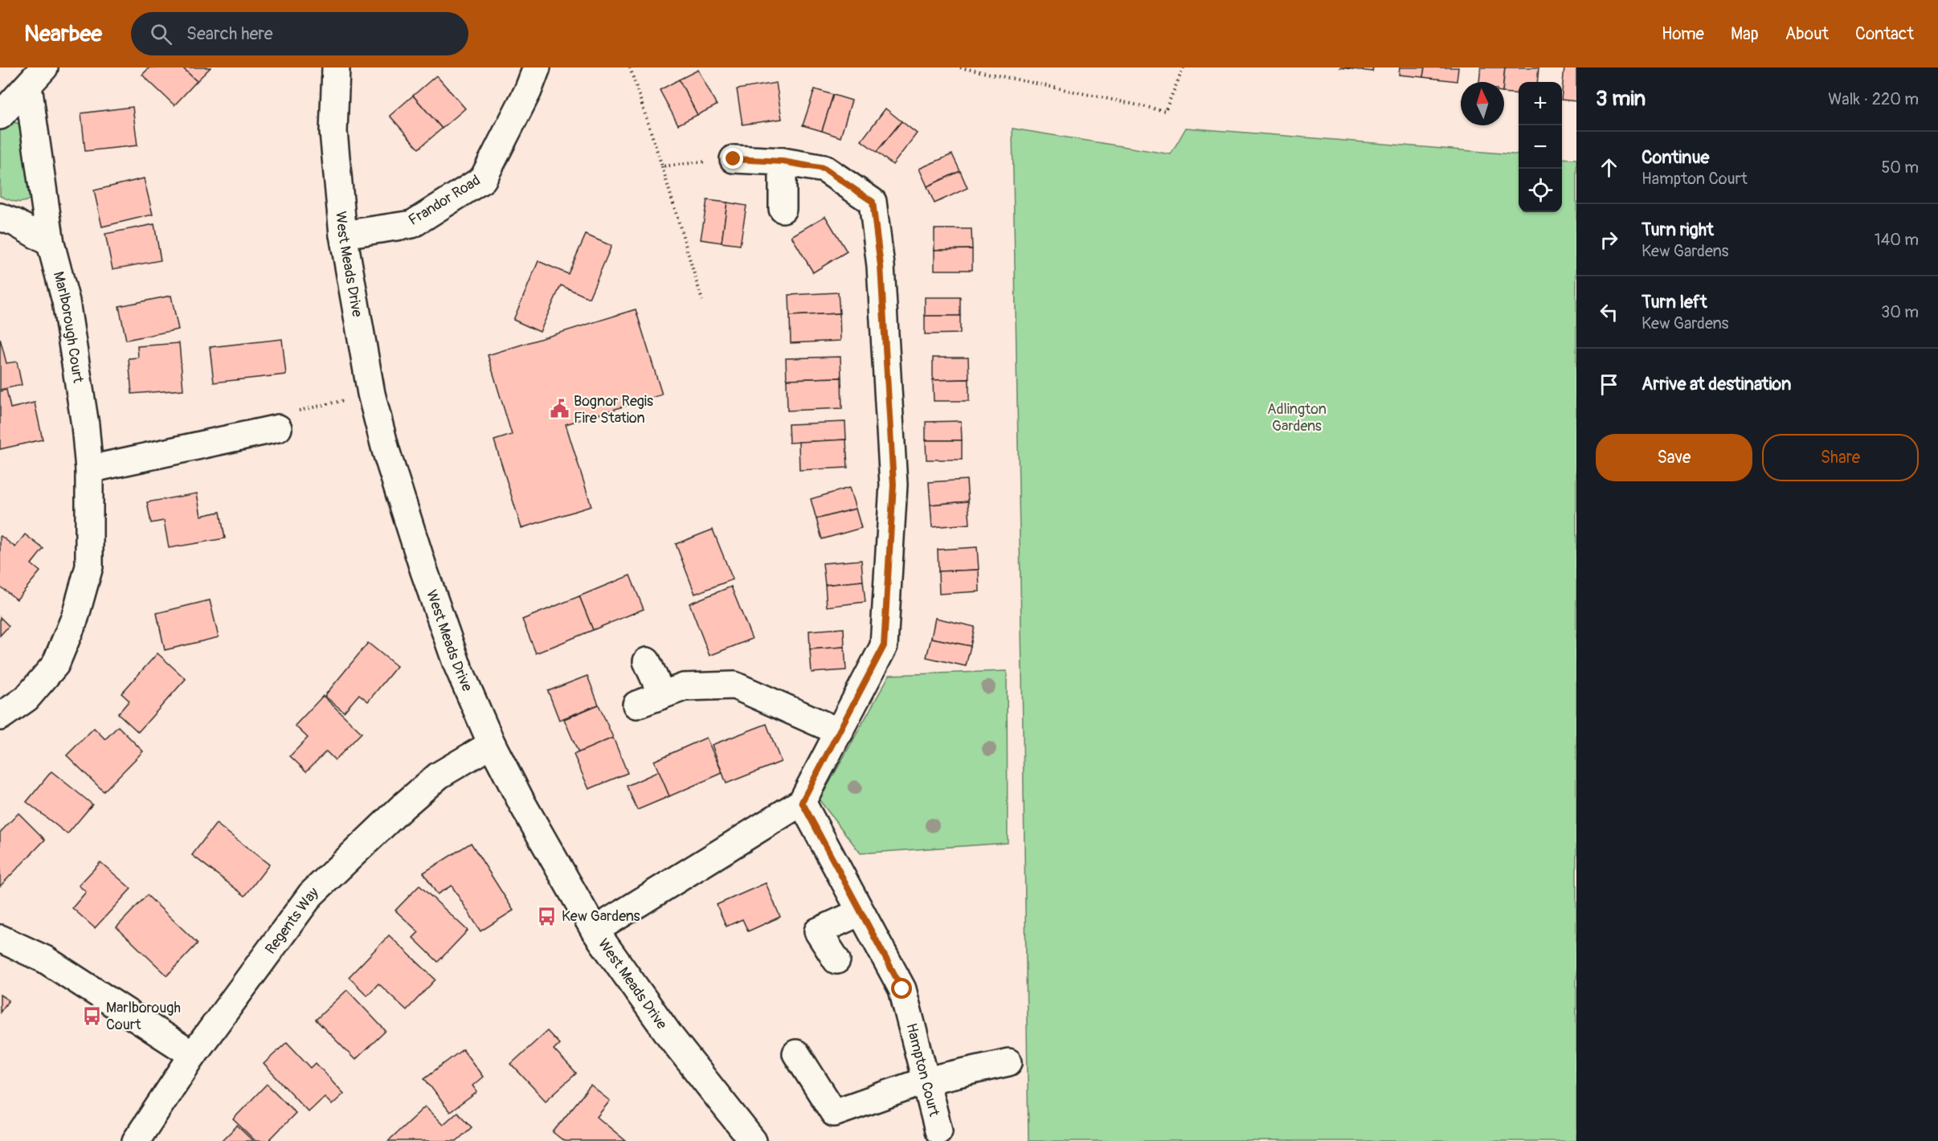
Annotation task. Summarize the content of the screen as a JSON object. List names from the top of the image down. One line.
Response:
{"streets":{"street":["Frandor Road","West Meads Drive","Marlborough Court","Regents Way","Hampton Court"]},"crossings":[["Frandor Road","West Meads Drive"],["West Meads Drive","Regents Way"]],"parks":["Adlington Gardens"],"places":{"public building":["Bognor Regis Fire Station"],"bus stop":["Kew Gardens","Marlborough Court"]},"north":"top","page":{"header":"Nearbee","search":"Search here","nav":["Home","Map","About","Contact"],"heading":["3 min","Walk · 220 m"],"map_buttons":["+","−"],"list":[["Continue","Hampton Court","50 m"],["Turn right","Kew Gardens","140 m"],["Turn left","Kew Gardens","30 m"],"Arrive at destination"],"buttons":["Save","Share"]}}
